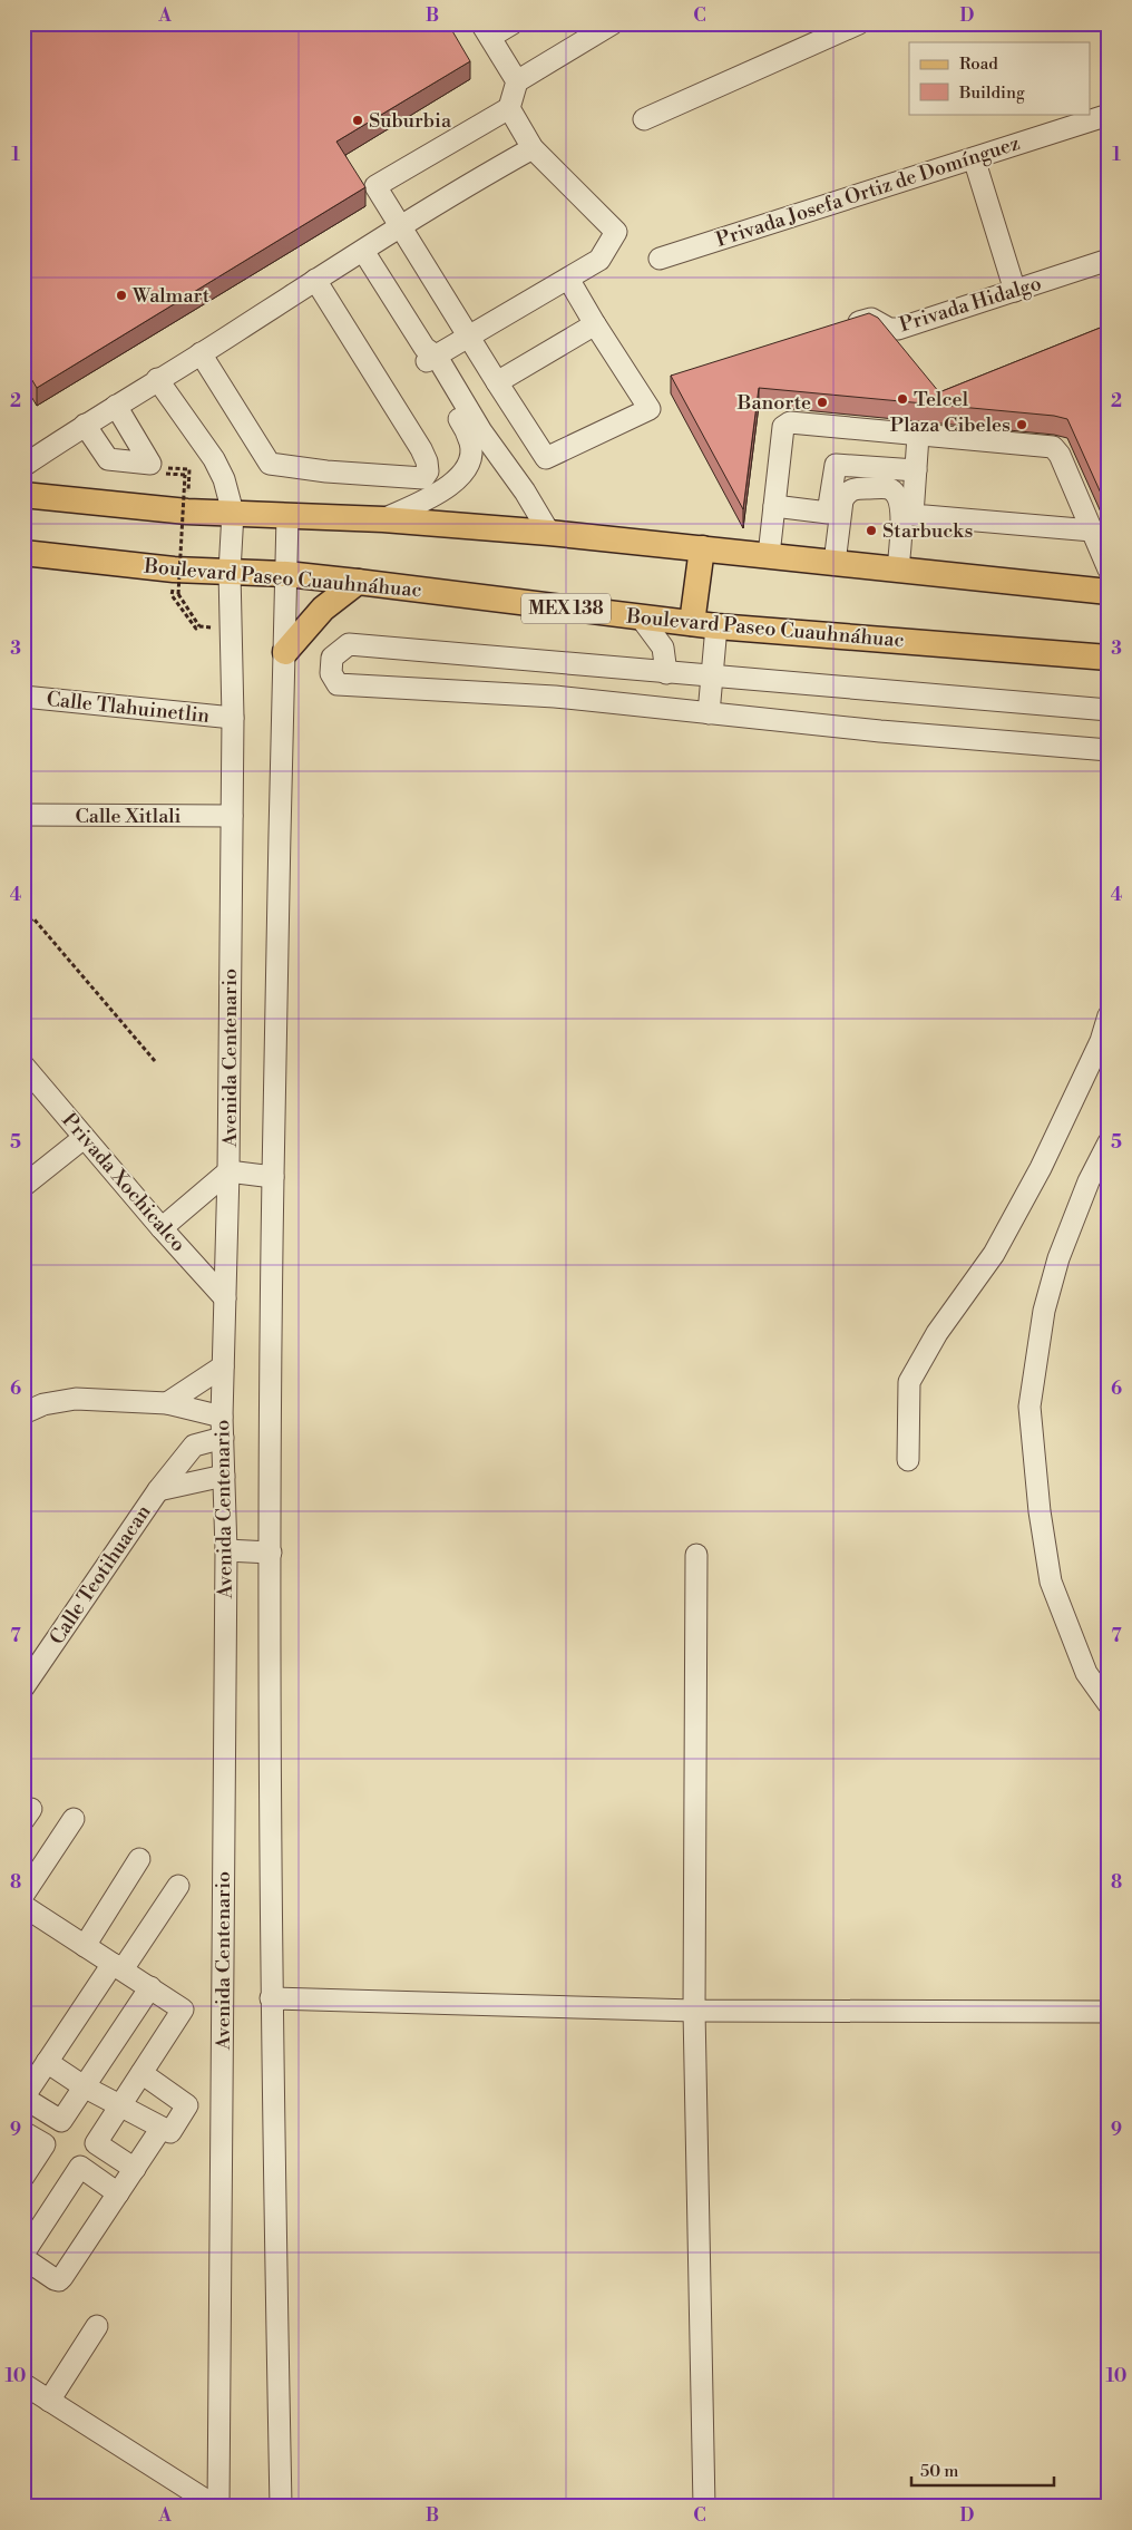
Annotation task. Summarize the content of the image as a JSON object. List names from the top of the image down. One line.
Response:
{"streets":{"main road":["Boulevard Paseo Cuauhnáhuac","MEX 138"],"street":["Privada Josefa Ortiz de Domínguez","Privada Hidalgo","Calle Tlahuinetlin","Calle Xitlali","Avenida Centenario","Privada Xochicalco","Calle Teotihuacan"]},"crossings":[["Boulevard Paseo Cuauhnáhuac","Avenida Centenario"],["Calle Tlahuinetlin","Avenida Centenario"],["Calle Xitlali","Avenida Centenario"],["Avenida Centenario","Privada Xochicalco"],["Avenida Centenario","Calle Teotihuacan"]],"places":["Suburbia","Walmart","Telcel","Banorte","Plaza Cibeles","Starbucks"],"legend":["Road","Building"],"scale_bar":"50 m","grid":{"columns":["A","B","C","D"],"rows":["1","2","3","4","5","6","7","8","9","10"]}}
